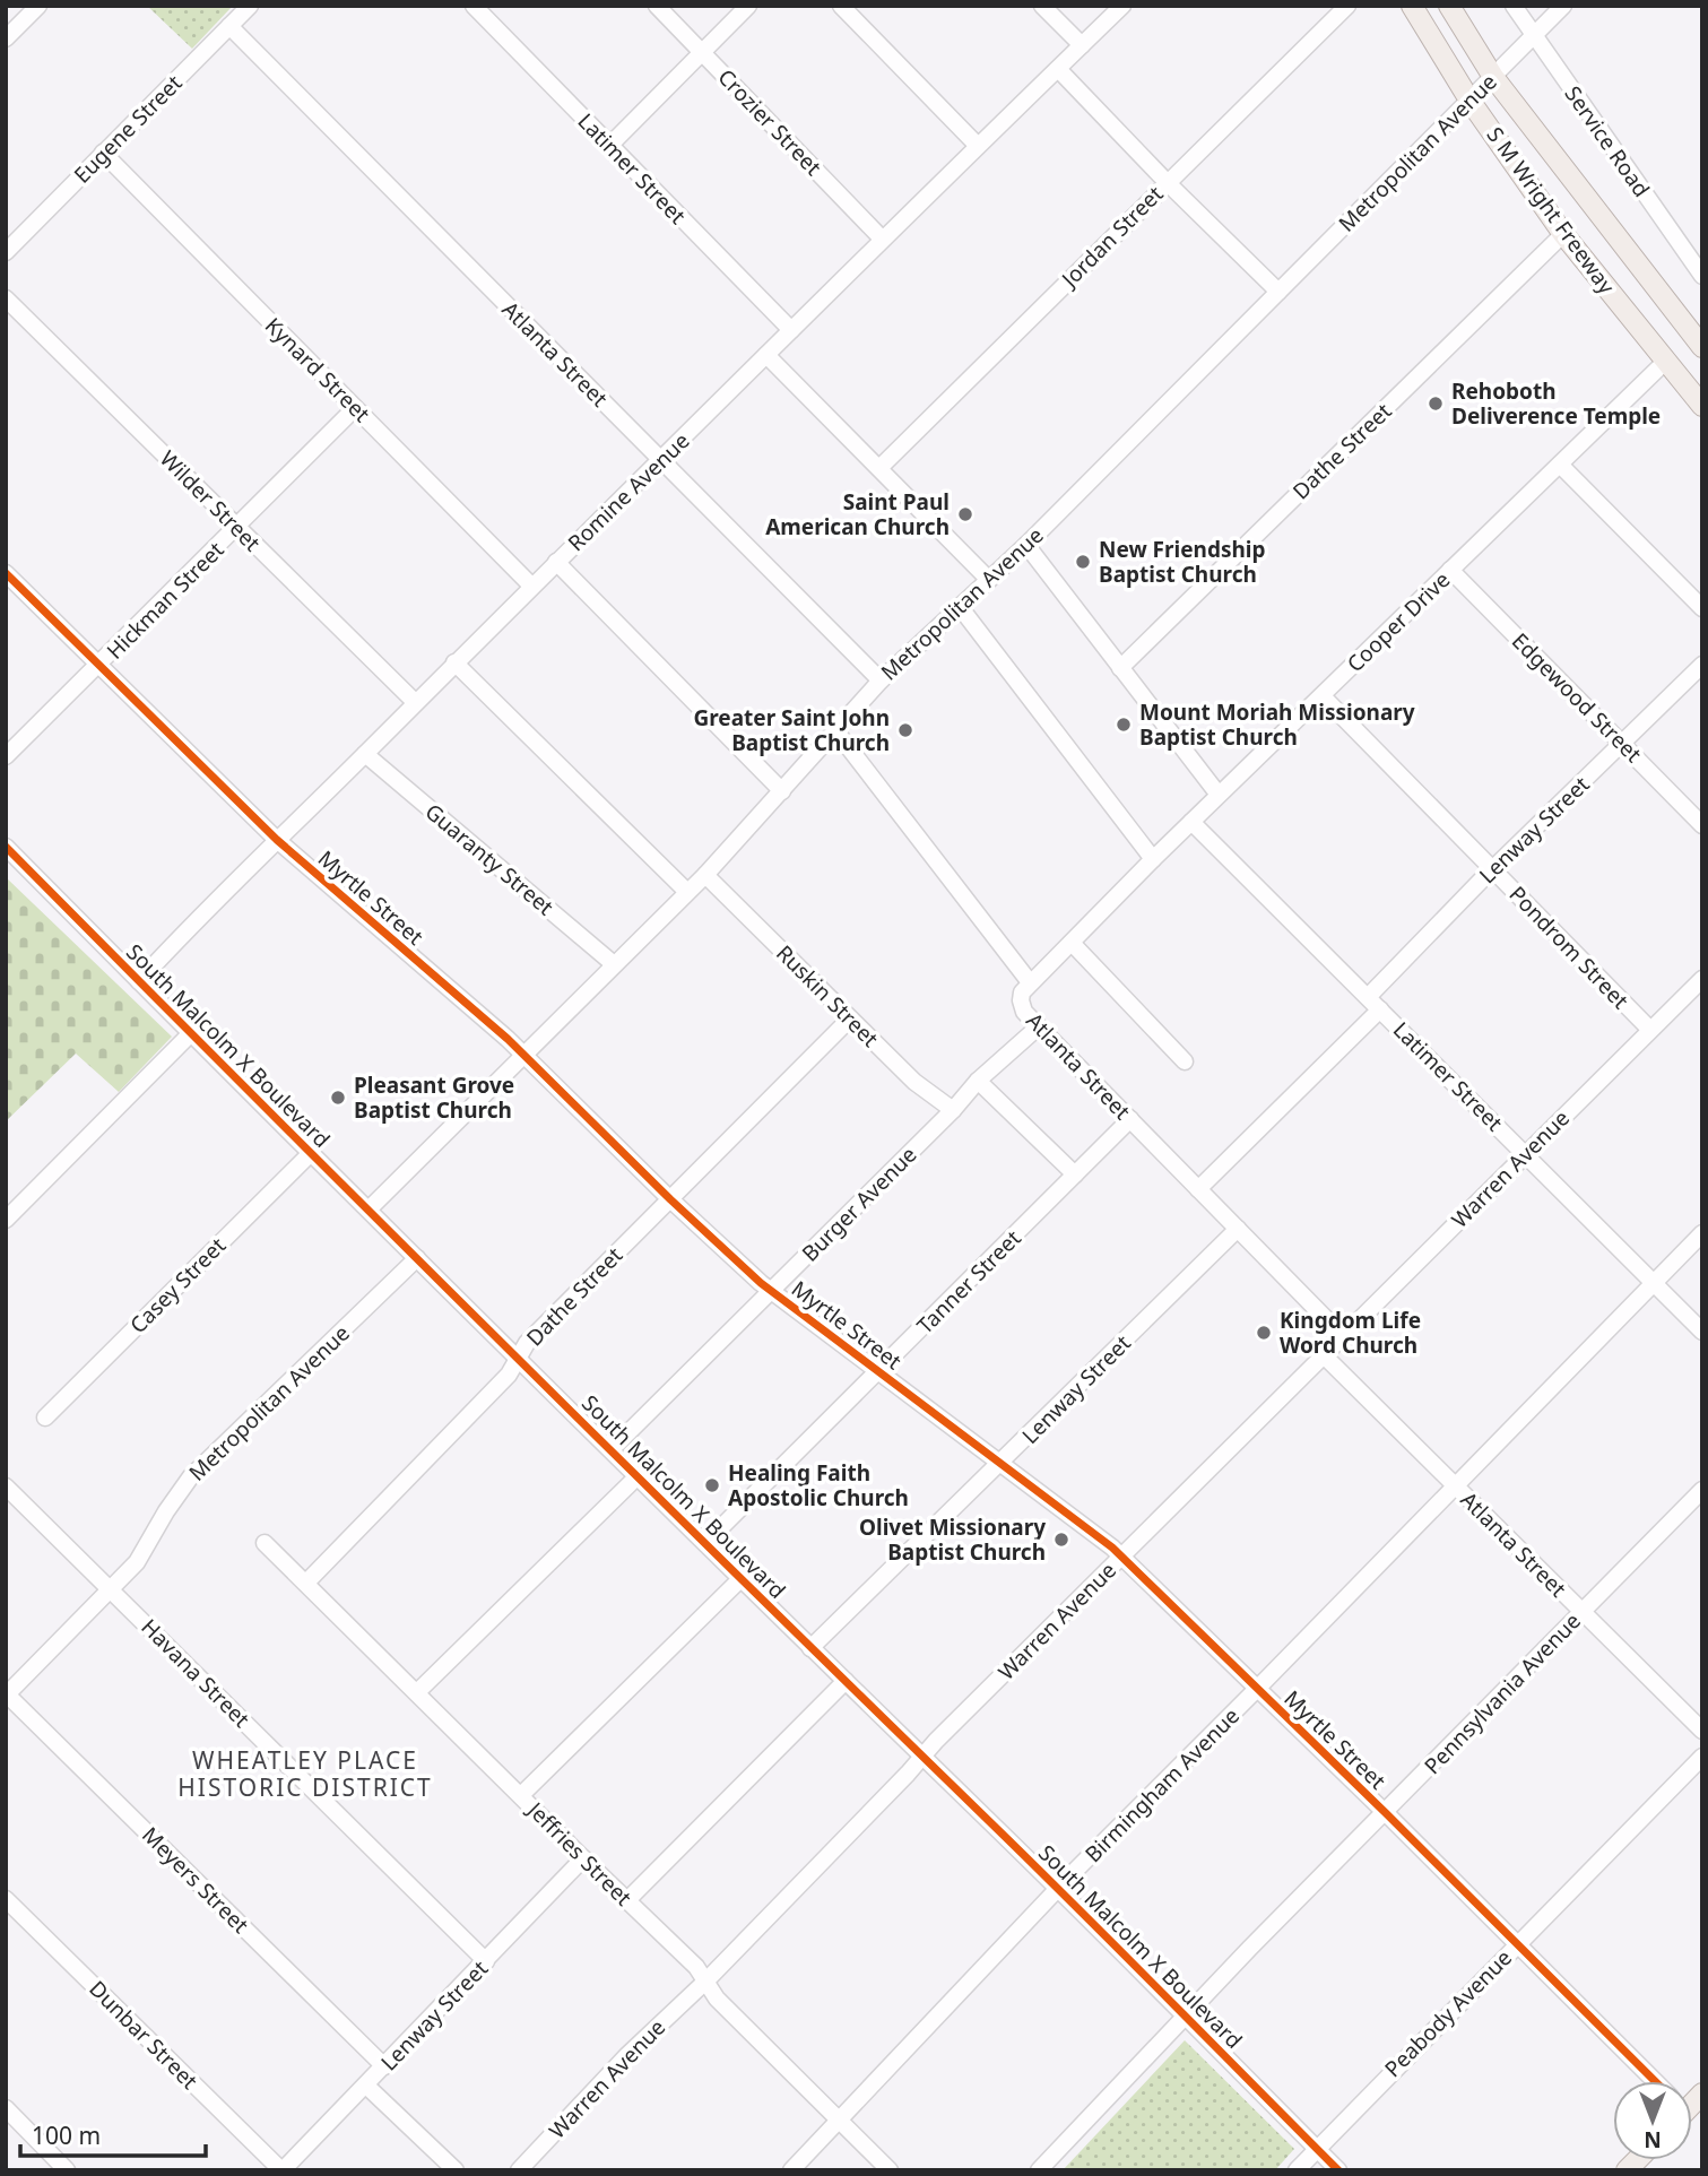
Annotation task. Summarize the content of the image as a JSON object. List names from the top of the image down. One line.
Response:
{"streets":{"main road":["S M Wright Freeway"],"street":["Crozier Street","Eugene Street","Service Road","Metropolitan Avenue","Latimer Street","Jordan Street","Atlanta Street","Kynard Street","Dathe Street","Romine Avenue","Wilder Street","Hickman Street","Cooper Drive","Edgewood Street","Lenway Street","Guaranty Street","Myrtle Street","Pondrom Street","Ruskin Street","South Malcolm X Boulevard","Warren Avenue","Burger Avenue","Tanner Street","Casey Street","Havana Street","Pennsylvania Avenue","Birmingham Avenue","Jeffries Street","Meyers Street","Peabody Avenue","Dunbar Street"]},"crossings":[["Crozier Street","Romine Avenue"],["Eugene Street","Atlanta Street"],["Eugene Street","Kynard Street"],["Service Road","Metropolitan Avenue"],["Metropolitan Avenue","S M Wright Freeway"],["Metropolitan Avenue","Atlanta Street"],["Metropolitan Avenue","Guaranty Street"],["Metropolitan Avenue","Myrtle Street"],["Metropolitan Avenue","Ruskin Street"],["Metropolitan Avenue","South Malcolm X Boulevard"],["Metropolitan Avenue","Havana Street"],["Metropolitan Avenue","Meyers Street"],["Latimer Street","Romine Avenue"],["Latimer Street","Cooper Drive"],["Latimer Street","Lenway Street"],["Latimer Street","Warren Avenue"],["Latimer Street","Birmingham Avenue"],["S M Wright Freeway","Dathe Street"],["S M Wright Freeway","Cooper Drive"],["Atlanta Street","Romine Avenue"],["Atlanta Street","Cooper Drive"],["Atlanta Street","Lenway Street"],["Atlanta Street","Warren Avenue"],["Atlanta Street","Burger Avenue"],["Atlanta Street","Tanner Street"],["Atlanta Street","Pennsylvania Avenue"],["Atlanta Street","Birmingham Avenue"],["Kynard Street","Romine Avenue"],["Kynard Street","Hickman Street"],["Dathe Street","Myrtle Street"],["Dathe Street","Ruskin Street"],["Dathe Street","South Malcolm X Boulevard"],["Dathe Street","Jeffries Street"],["Romine Avenue","Wilder Street"],["Romine Avenue","Guaranty Street"],["Romine Avenue","Myrtle Street"],["Romine Avenue","South Malcolm X Boulevard"],["Wilder Street","Hickman Street"],["Hickman Street","Myrtle Street"],["Cooper Drive","Edgewood Street"],["Cooper Drive","Pondrom Street"],["Edgewood Street","Lenway Street"],["Lenway Street","Myrtle Street"],["Lenway Street","Pondrom Street"],["Lenway Street","South Malcolm X Boulevard"],["Lenway Street","Havana Street"],["Lenway Street","Jeffries Street"],["Lenway Street","Meyers Street"],["Lenway Street","Dunbar Street"],["Myrtle Street","Warren Avenue"],["Myrtle Street","Burger Avenue"],["Myrtle Street","Tanner Street"],["Myrtle Street","Pennsylvania Avenue"],["Myrtle Street","Birmingham Avenue"],["Myrtle Street","Peabody Avenue"],["Pondrom Street","Warren Avenue"],["Ruskin Street","Burger Avenue"],["South Malcolm X Boulevard","Warren Avenue"],["South Malcolm X Boulevard","Burger Avenue"],["South Malcolm X Boulevard","Tanner Street"],["South Malcolm X Boulevard","Casey Street"],["South Malcolm X Boulevard","Pennsylvania Avenue"],["South Malcolm X Boulevard","Birmingham Avenue"],["South Malcolm X Boulevard","Peabody Avenue"],["Warren Avenue","Jeffries Street"],["Birmingham Avenue","Jeffries Street"]],"districts":["WHEATLEY PLACE HISTORIC DISTRICT"],"places":["Rehoboth Deliverence Temple","Saint Paul American Church","New Friendship Baptist Church","Mount Moriah Missionary Baptist Church","Greater Saint John Baptist Church","Pleasant Grove Baptist Church","Kingdom Life Word Church","Healing Faith Apostolic Church","Olivet Missionary Baptist Church"],"scale_bar":"100 m","north":"bottom"}
